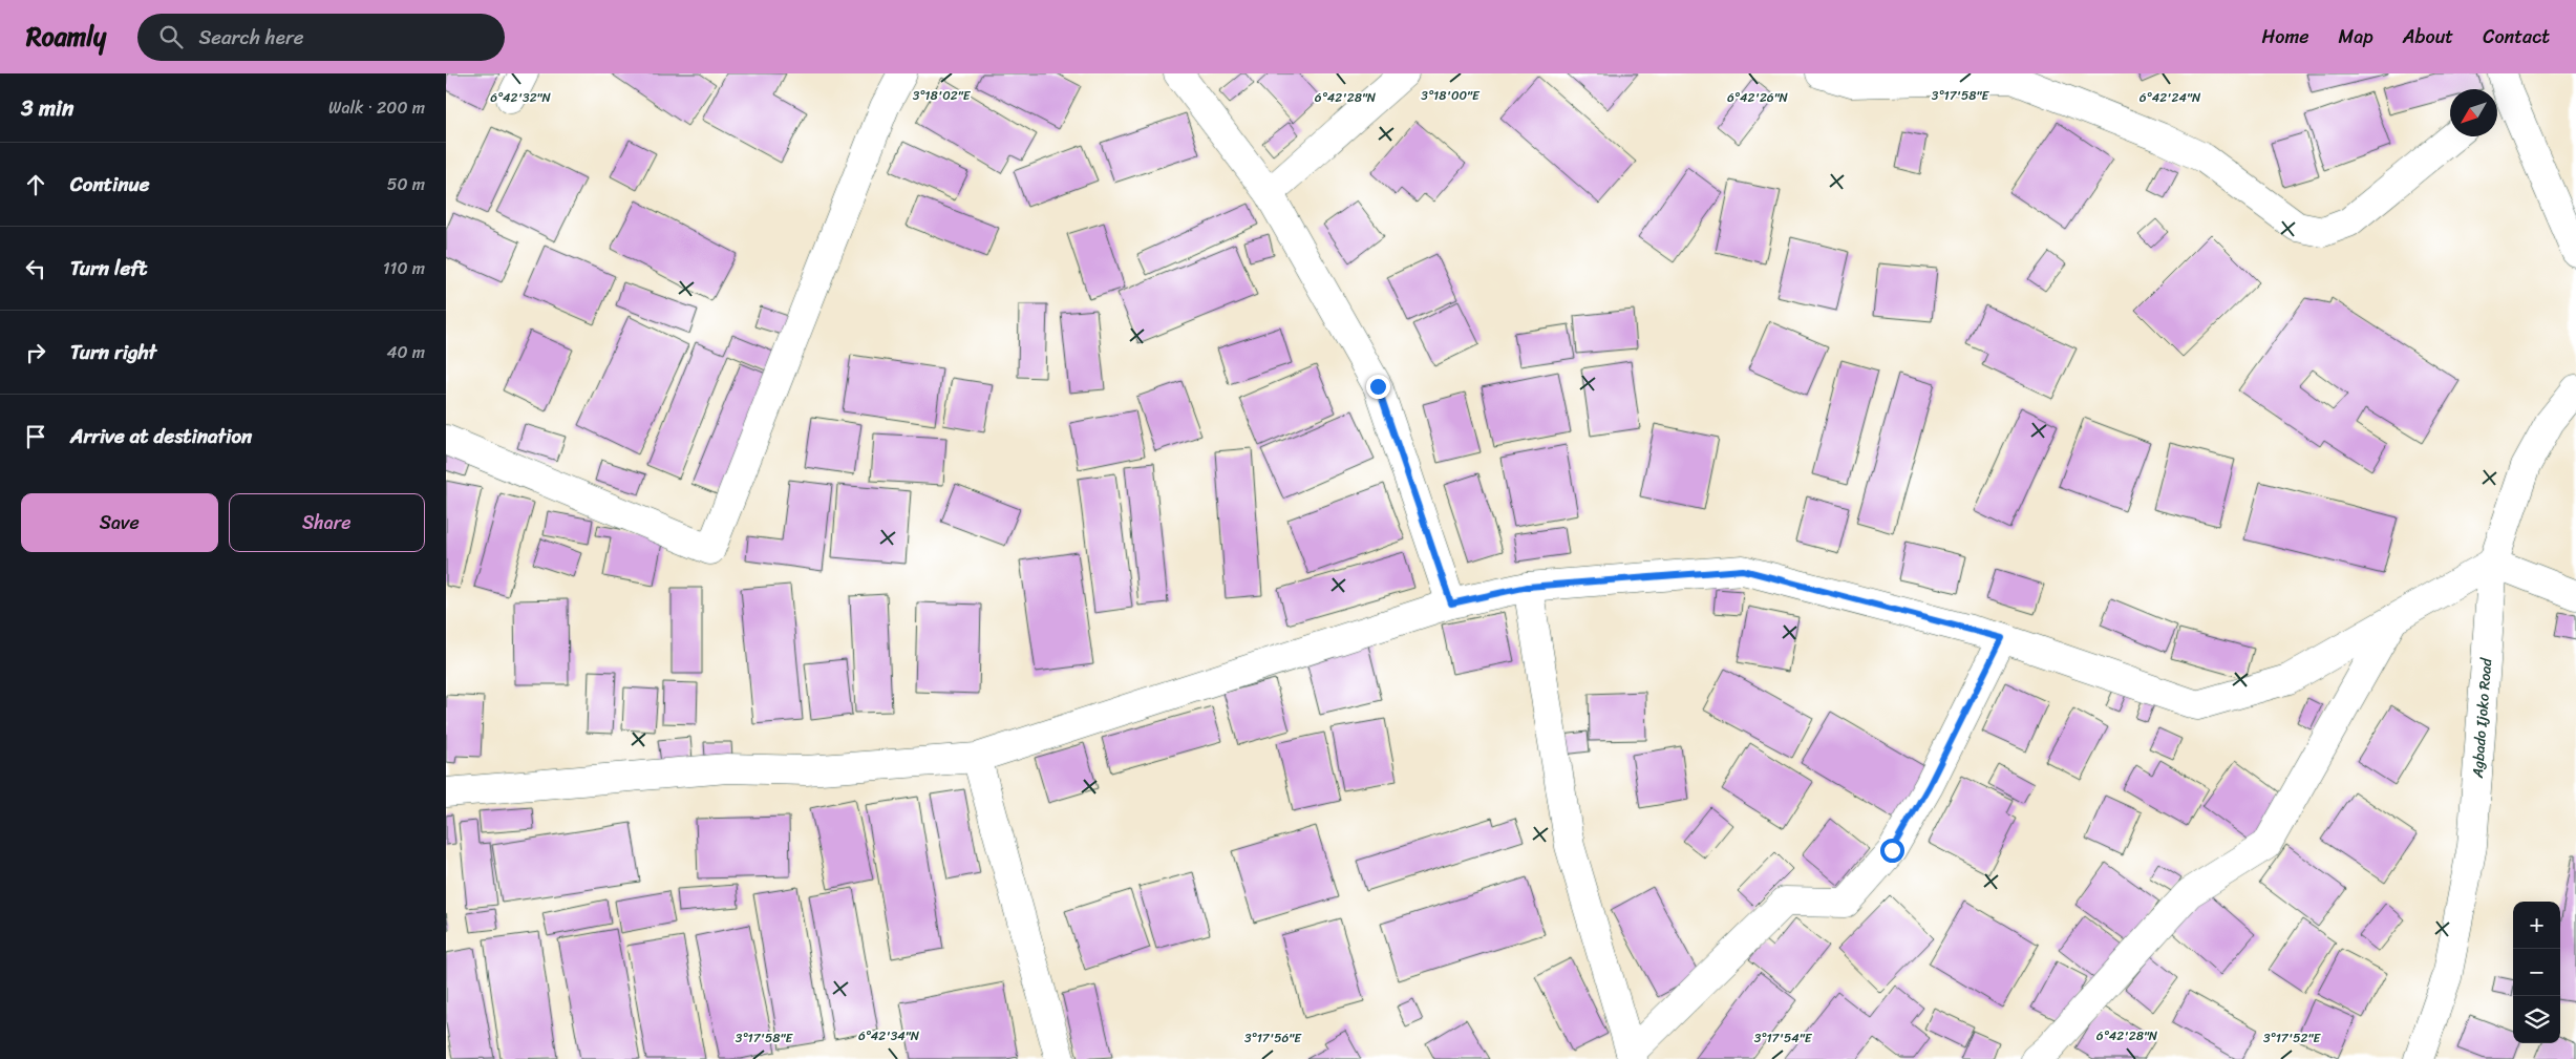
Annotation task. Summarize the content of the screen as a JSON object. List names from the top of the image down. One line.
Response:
{"streets":{"street":["Agbado Ijoko Road"]},"north":"bottom left","page":{"header":"Roamly","search":"Search here","nav":["Home","Map","About","Contact"],"heading":["3 min","Walk · 200 m"],"list":[["Continue","50 m"],["Turn left","110 m"],["Turn right","40 m"],"Arrive at destination"],"buttons":["Save","Share"],"map_buttons":["+","−"]},"coordinates":["3°18'02\"E","3°18'00\"E","3°17'58\"E","6°42'32\"N","6°42'26\"N","6°42'24\"N","6°42'28\"N","6°42'34\"N","3°17'56\"E","3°17'54\"E","3°17'52\"E"]}
